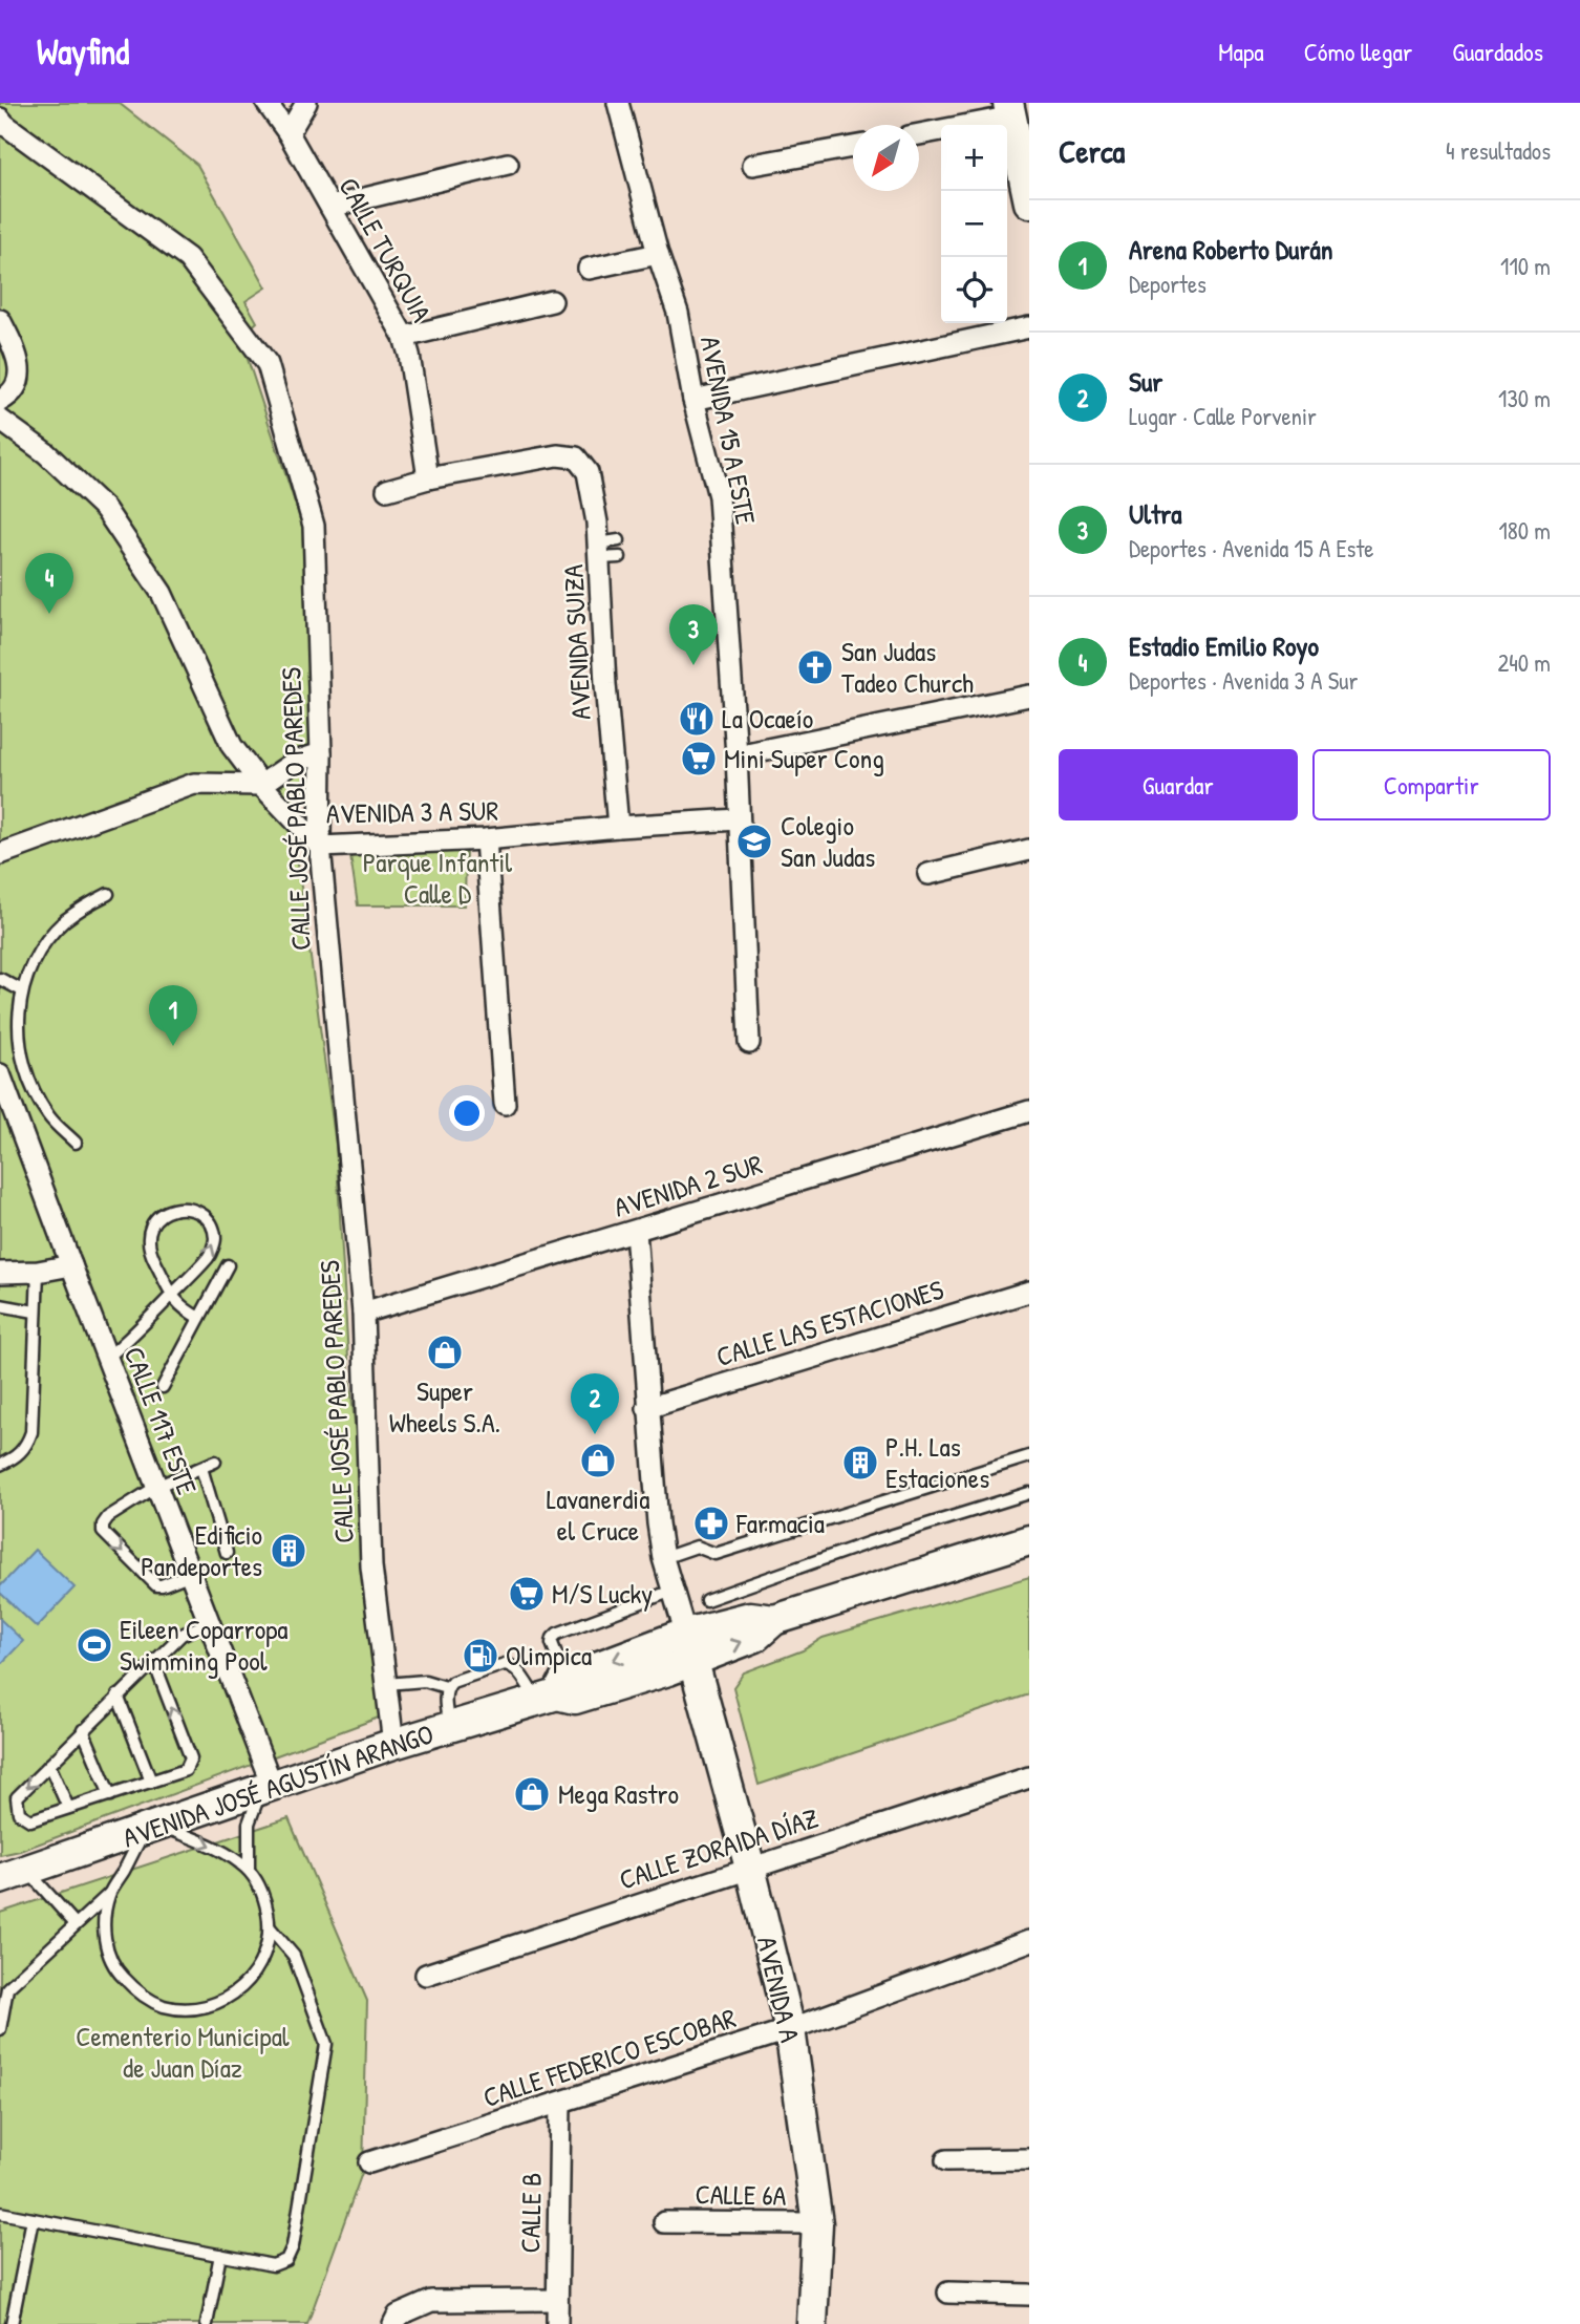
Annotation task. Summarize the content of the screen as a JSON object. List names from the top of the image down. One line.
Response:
{"streets":{"main road":["AVENIDA JOSÉ AGUSTÍN ARANGO","AVENIDA A"],"street":["CALLE TURQUIA","AVENIDA 15 A ESTE","AVENIDA SUIZA","CALLE JOSÉ PABLO PAREDES","AVENIDA 3 A SUR","AVENIDA 2 SUR","CALLE LAS ESTACIONES","CALLE 117 ESTE","CALLE ZORAIDA DÍAZ","CALLE FEDERICO ESCOBAR","CALLE 6A","CALLE B"]},"crossings":[["CALLE TURQUIA","AVENIDA SUIZA"],["AVENIDA 15 A ESTE","AVENIDA 3 A SUR"],["AVENIDA SUIZA","AVENIDA 3 A SUR"],["CALLE JOSÉ PABLO PAREDES","AVENIDA 3 A SUR"],["CALLE JOSÉ PABLO PAREDES","AVENIDA 2 SUR"],["CALLE JOSÉ PABLO PAREDES","AVENIDA JOSÉ AGUSTÍN ARANGO"],["CALLE 117 ESTE","AVENIDA JOSÉ AGUSTÍN ARANGO"],["AVENIDA JOSÉ AGUSTÍN ARANGO","AVENIDA A"],["CALLE ZORAIDA DÍAZ","AVENIDA A"],["AVENIDA A","CALLE FEDERICO ESCOBAR"],["AVENIDA A","CALLE 6A"],["CALLE FEDERICO ESCOBAR","CALLE B"]],"parks":["Parque Infantil Calle D","Cementerio Municipal de Juan Díaz"],"places":{"church":["San Judas Tadeo Church"],"restaurant":["La Ocaeío"],"supermarket":["Mini Super Cong","M/S Lucky"],"school or university":["Colegio San Judas"],"shop":["Super Wheels S.A.","Lavanerdia el Cruce","Mega Rastro"],"building":["P.H. Las Estaciones","Edificio Pandeportes"],"pharmacy":["Farmacia"],"sports":["Eileen Coparropa Swimming Pool"],"fuel station":["Olimpica"]},"north":"bottom left","page":{"header":"Wayfind","nav":["Mapa","Cómo llegar","Guardados"],"heading":["Cerca","4 resultados"],"map_buttons":["+","−"],"list":[{"mark":"1","name":"Arena Roberto Durán","note":"Deportes","value":"110 m"},{"mark":"2","name":"Sur","note":"Lugar · Calle Porvenir","value":"130 m"},{"mark":"3","name":"Ultra","note":"Deportes · Avenida 15 A Este","value":"180 m"},{"mark":"4","name":"Estadio Emilio Royo","note":"Deportes · Avenida 3 A Sur","value":"240 m"}],"pins":["4","3","1","2"],"buttons":["Guardar","Compartir"]}}
